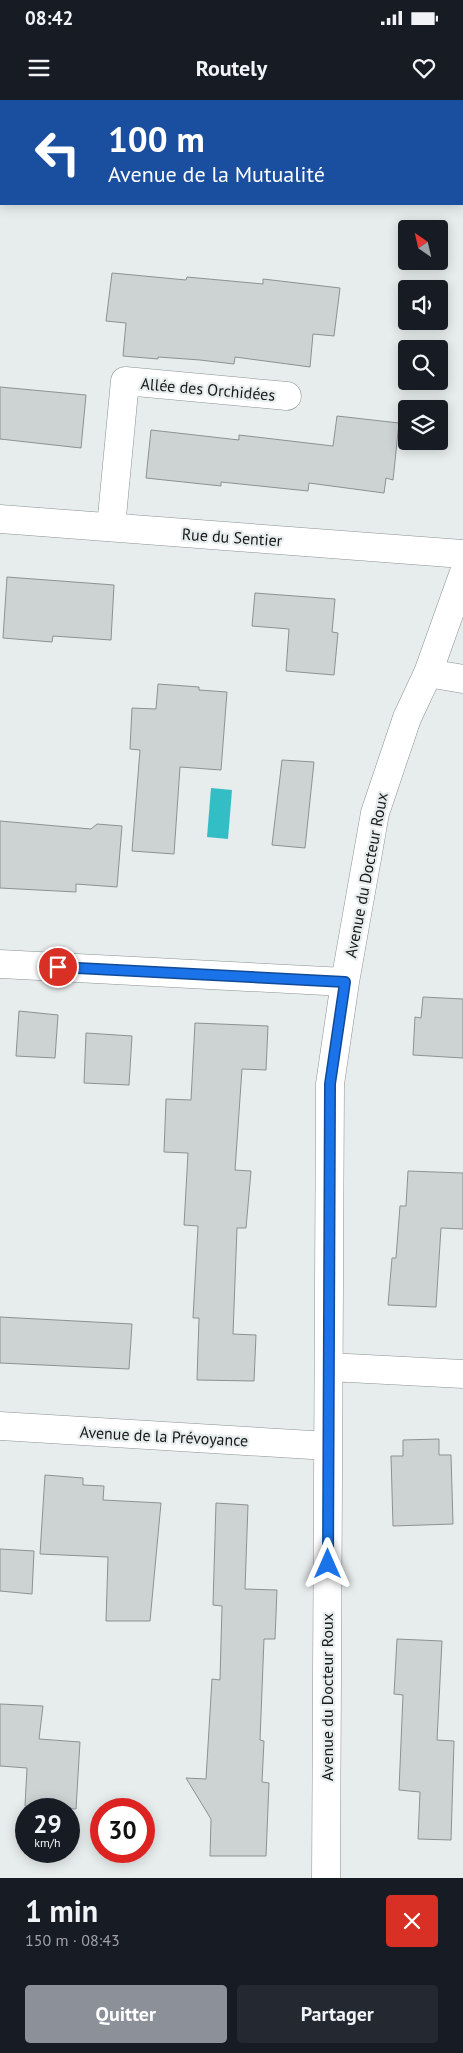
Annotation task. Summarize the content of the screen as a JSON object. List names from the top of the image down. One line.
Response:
{"streets":{"street":["Allée des Orchidées","Rue du Sentier","Avenue du Docteur Roux","Avenue de la Prévoyance"]},"crossings":[["Allée des Orchidées","Rue du Sentier"],["Avenue du Docteur Roux","Avenue de la Prévoyance"]],"north":"top left","page":{"status":"08:42","header":"Routely","turn":["100 m","Avenue de la Mutualité"],"speed":"29 km/h","limit":"30","heading":["1 min","150 m · 08:43"],"buttons":["Quitter","Partager"]}}
